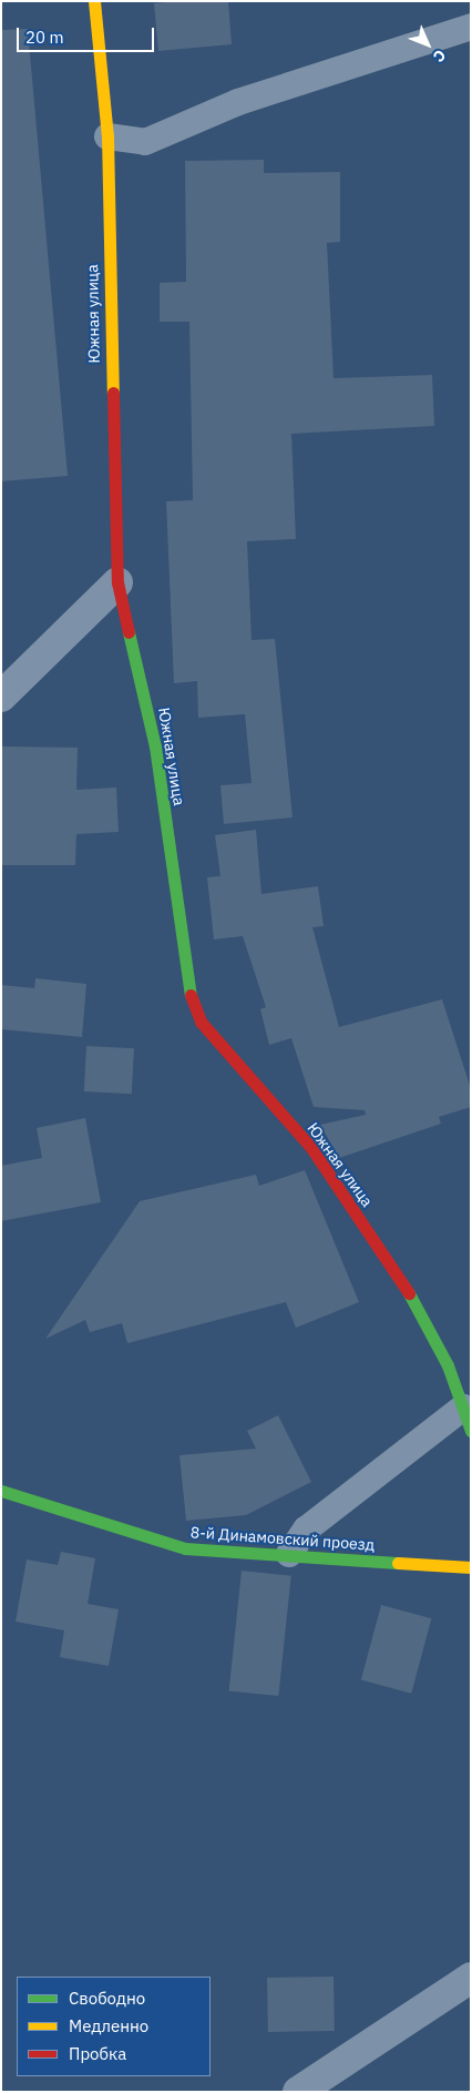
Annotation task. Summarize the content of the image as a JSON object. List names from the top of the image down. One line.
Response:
{"streets":{"street":["Южная улица","8-й Динамовский проезд"]},"legend":["Свободно","Медленно","Пробка"],"scale_bar":"20 m","north":"bottom right"}
